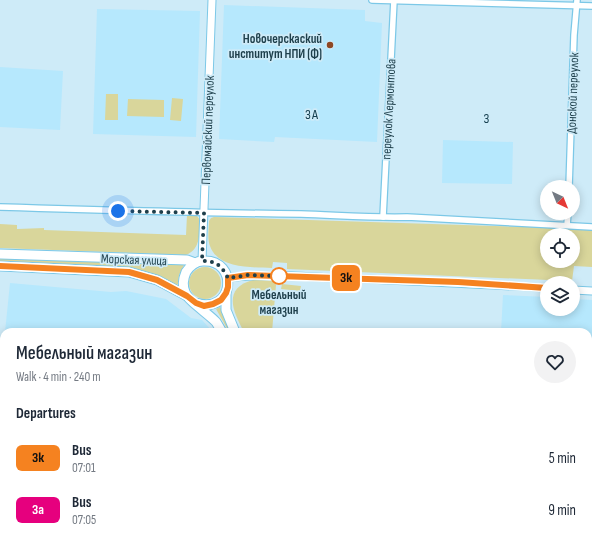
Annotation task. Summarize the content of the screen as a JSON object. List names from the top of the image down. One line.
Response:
{"streets":{"main road":["Морская улица"],"street":["Донской переулок","переулок Лермонтова","Первомайский переулок"]},"crossings":[["Первомайский переулок","Морская улица"]],"districts":["3А","3"],"places":["Новочерскаский институт НПИ (Ф)","Мебельный магазин"],"lines":["bus line 3к"],"north":"bottom right","page":{"on_map":"3к","heading":[["Мебельный магазин","Walk · 4 min · 240 m"],"Departures"],"list":[{"mark":"3к","name":"Bus","note":"07:01","value":"5 min"},{"mark":"3а","name":"Bus","note":"07:05","value":"9 min"}]}}
